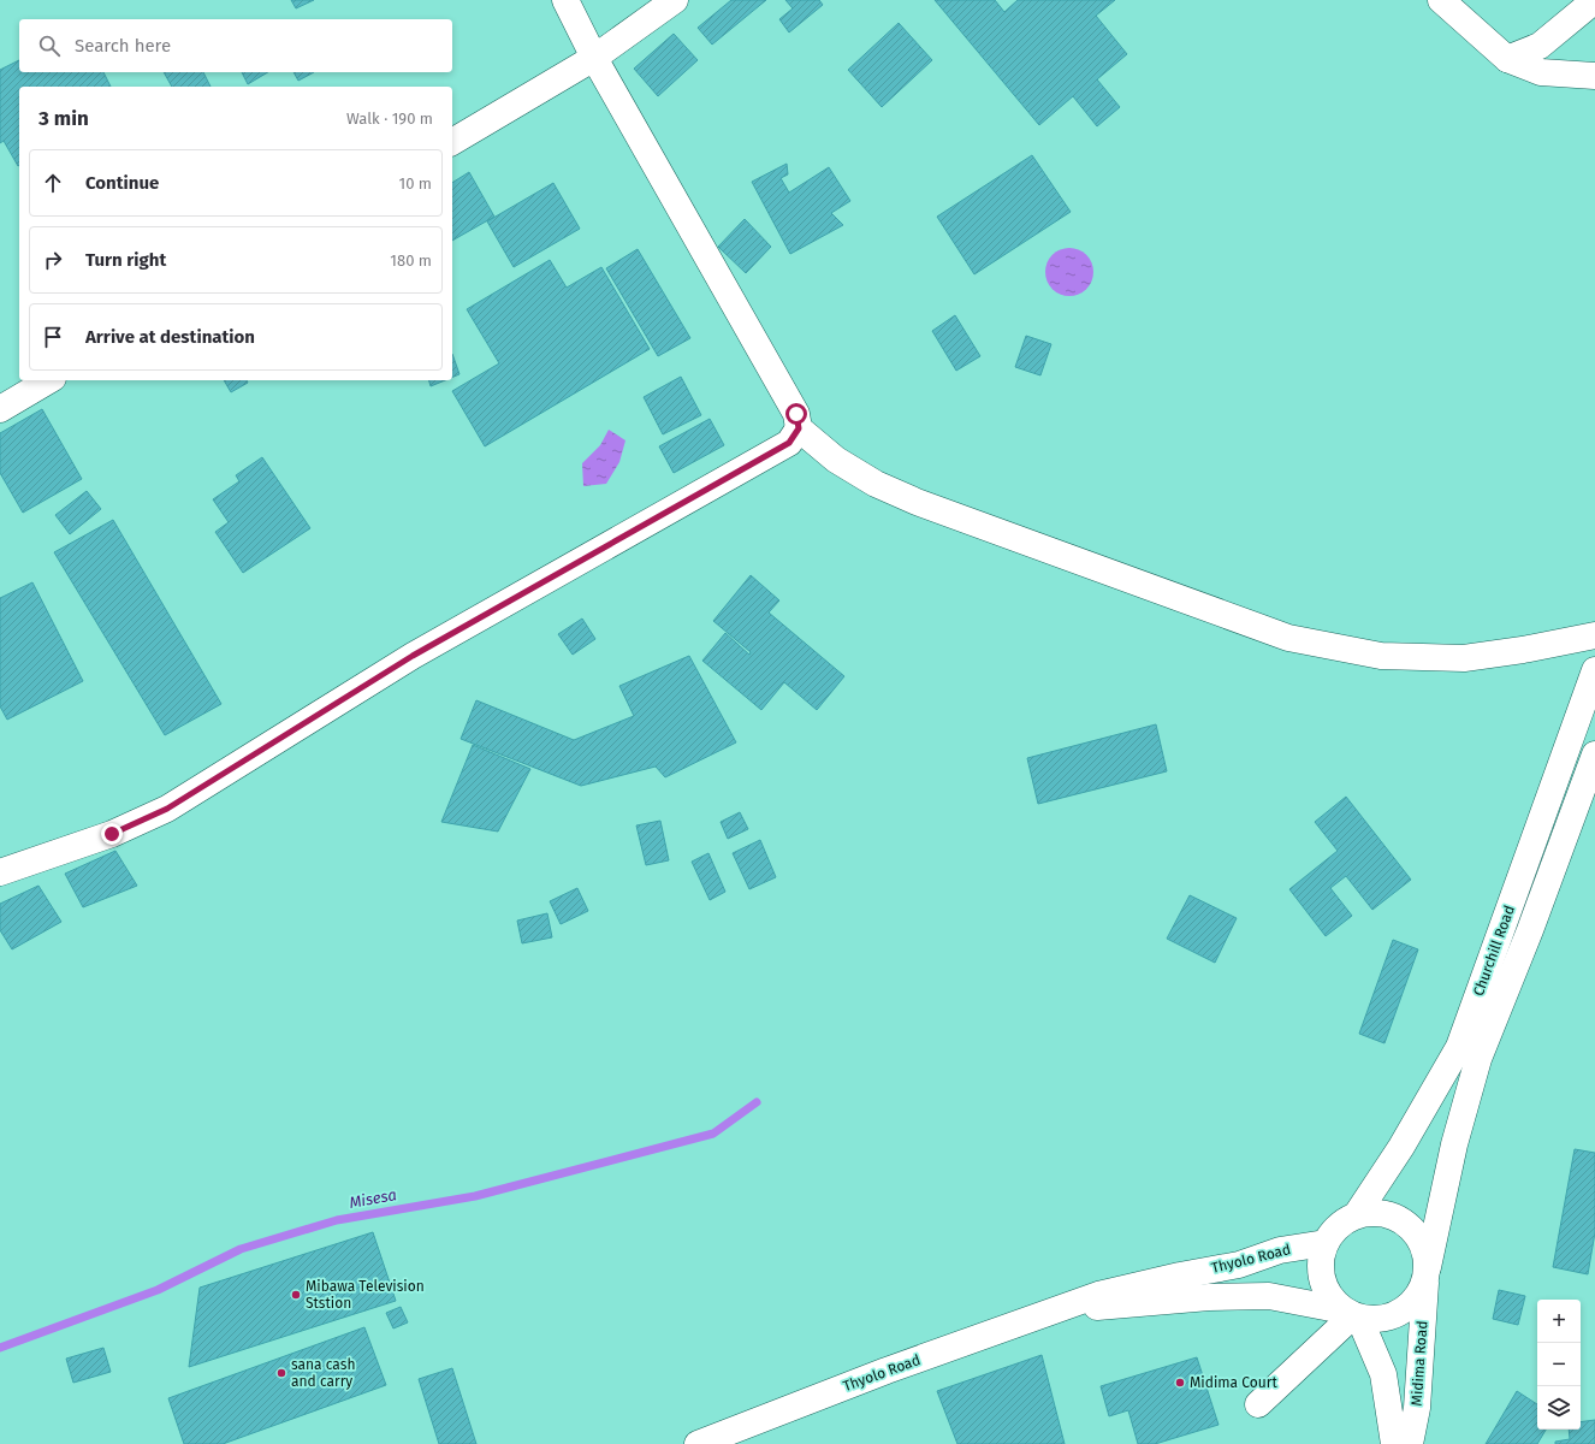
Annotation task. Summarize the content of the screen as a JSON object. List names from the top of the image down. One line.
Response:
{"streets":{"main road":["Churchill Road","Thyolo Road","Midima Road"]},"crossings":[["Churchill Road","Thyolo Road"],["Churchill Road","Midima Road"],["Thyolo Road","Midima Road"]],"water":["Misesa"],"places":["Mibawa Television Ststion","sana cash and carry","Midima Court"],"page":{"search":"Search here","heading":["3 min","Walk · 190 m"],"list":[["Continue","10 m"],["Turn right","180 m"],"Arrive at destination"],"map_buttons":["+","−"]}}
